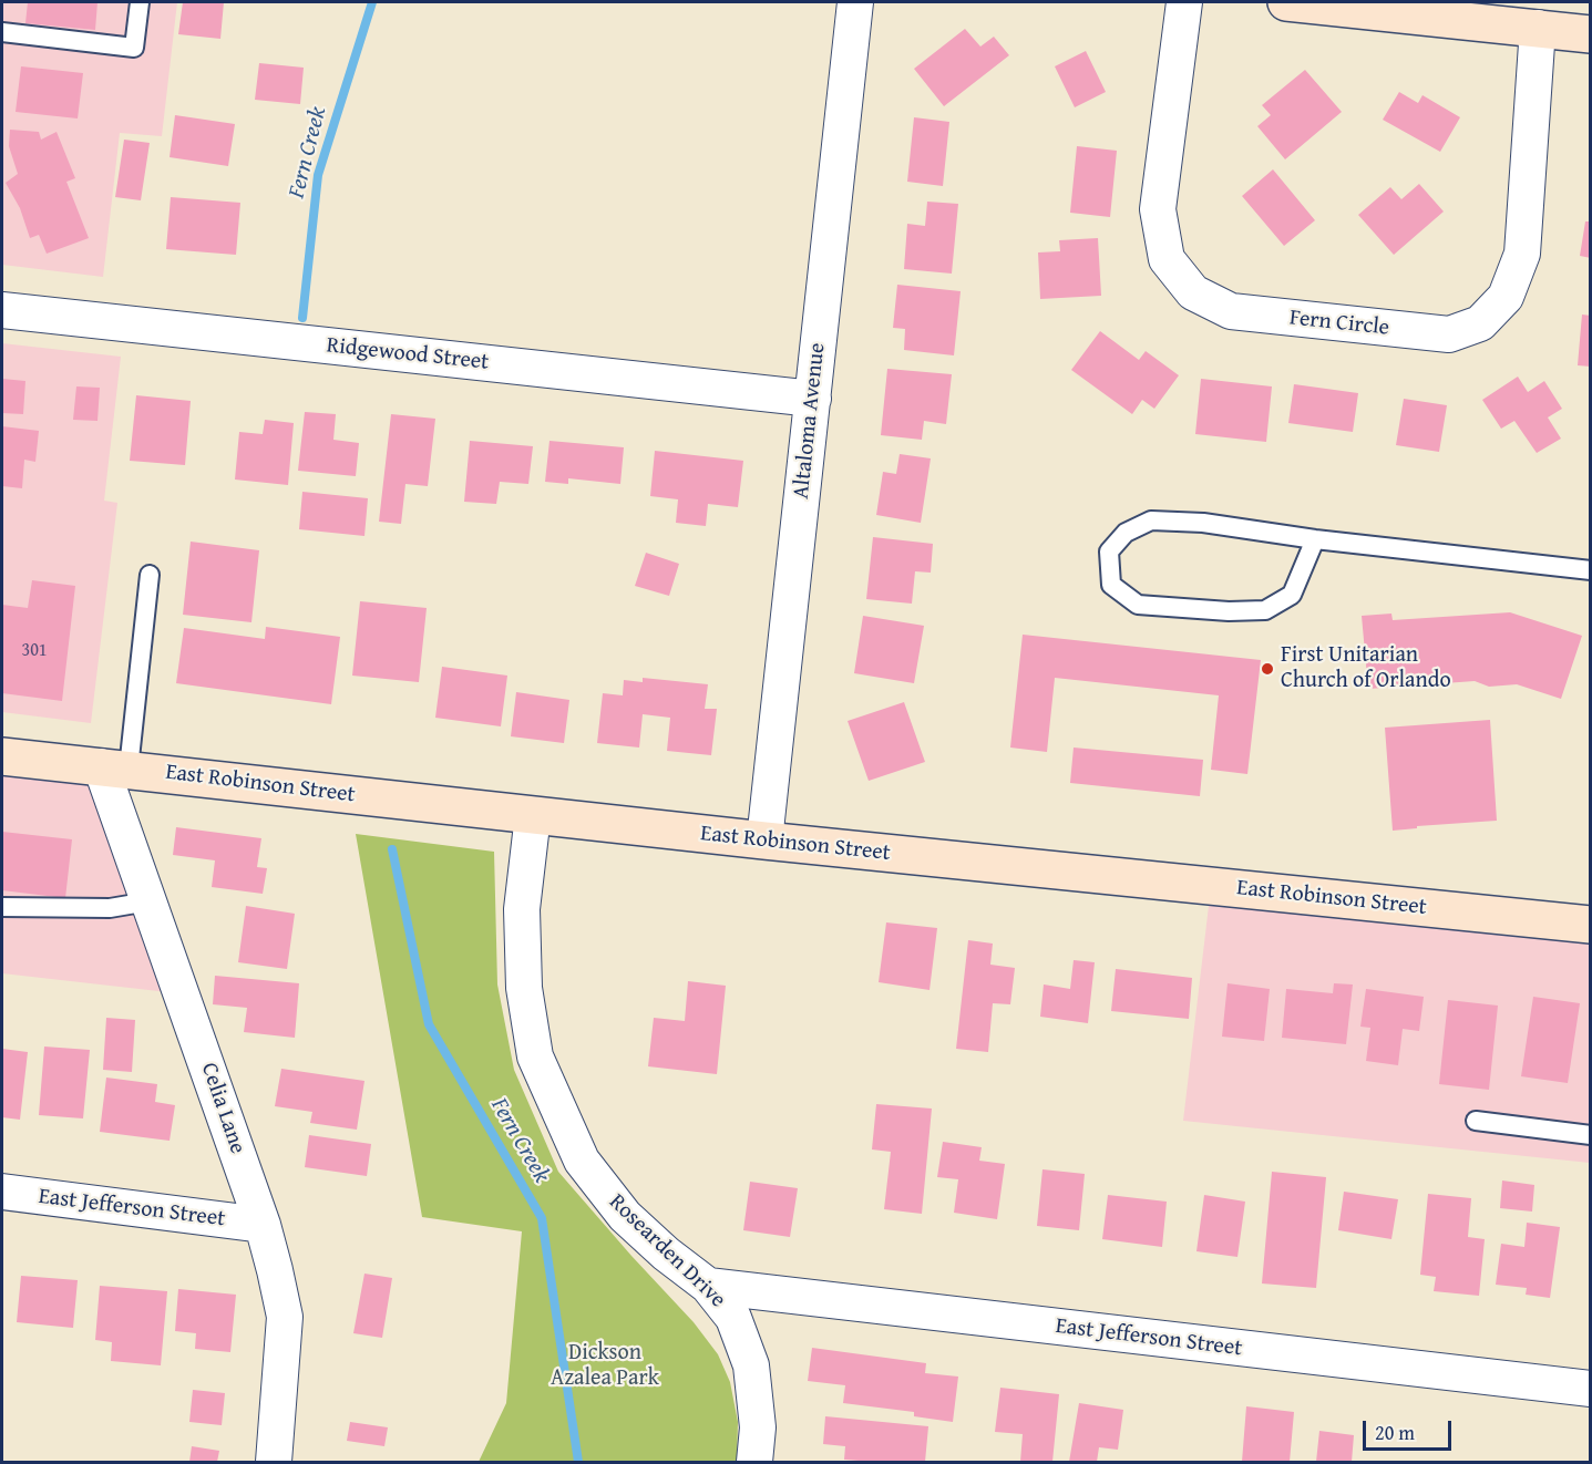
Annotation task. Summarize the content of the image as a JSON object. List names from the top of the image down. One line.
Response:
{"streets":{"main road":["East Robinson Street"],"street":["Fern Circle","Ridgewood Street","Altaloma Avenue","Celia Lane","East Jefferson Street","Rosearden Drive"]},"crossings":[["Ridgewood Street","Altaloma Avenue"],["Altaloma Avenue","East Robinson Street"],["East Robinson Street","Celia Lane"],["East Robinson Street","Rosearden Drive"],["Celia Lane","East Jefferson Street"],["East Jefferson Street","Rosearden Drive"]],"water":["Fern Creek"],"parks":["Dickson Azalea Park"],"places":["First Unitarian Church of Orlando"],"house_numbers":["301"],"scale_bar":"20 m"}
